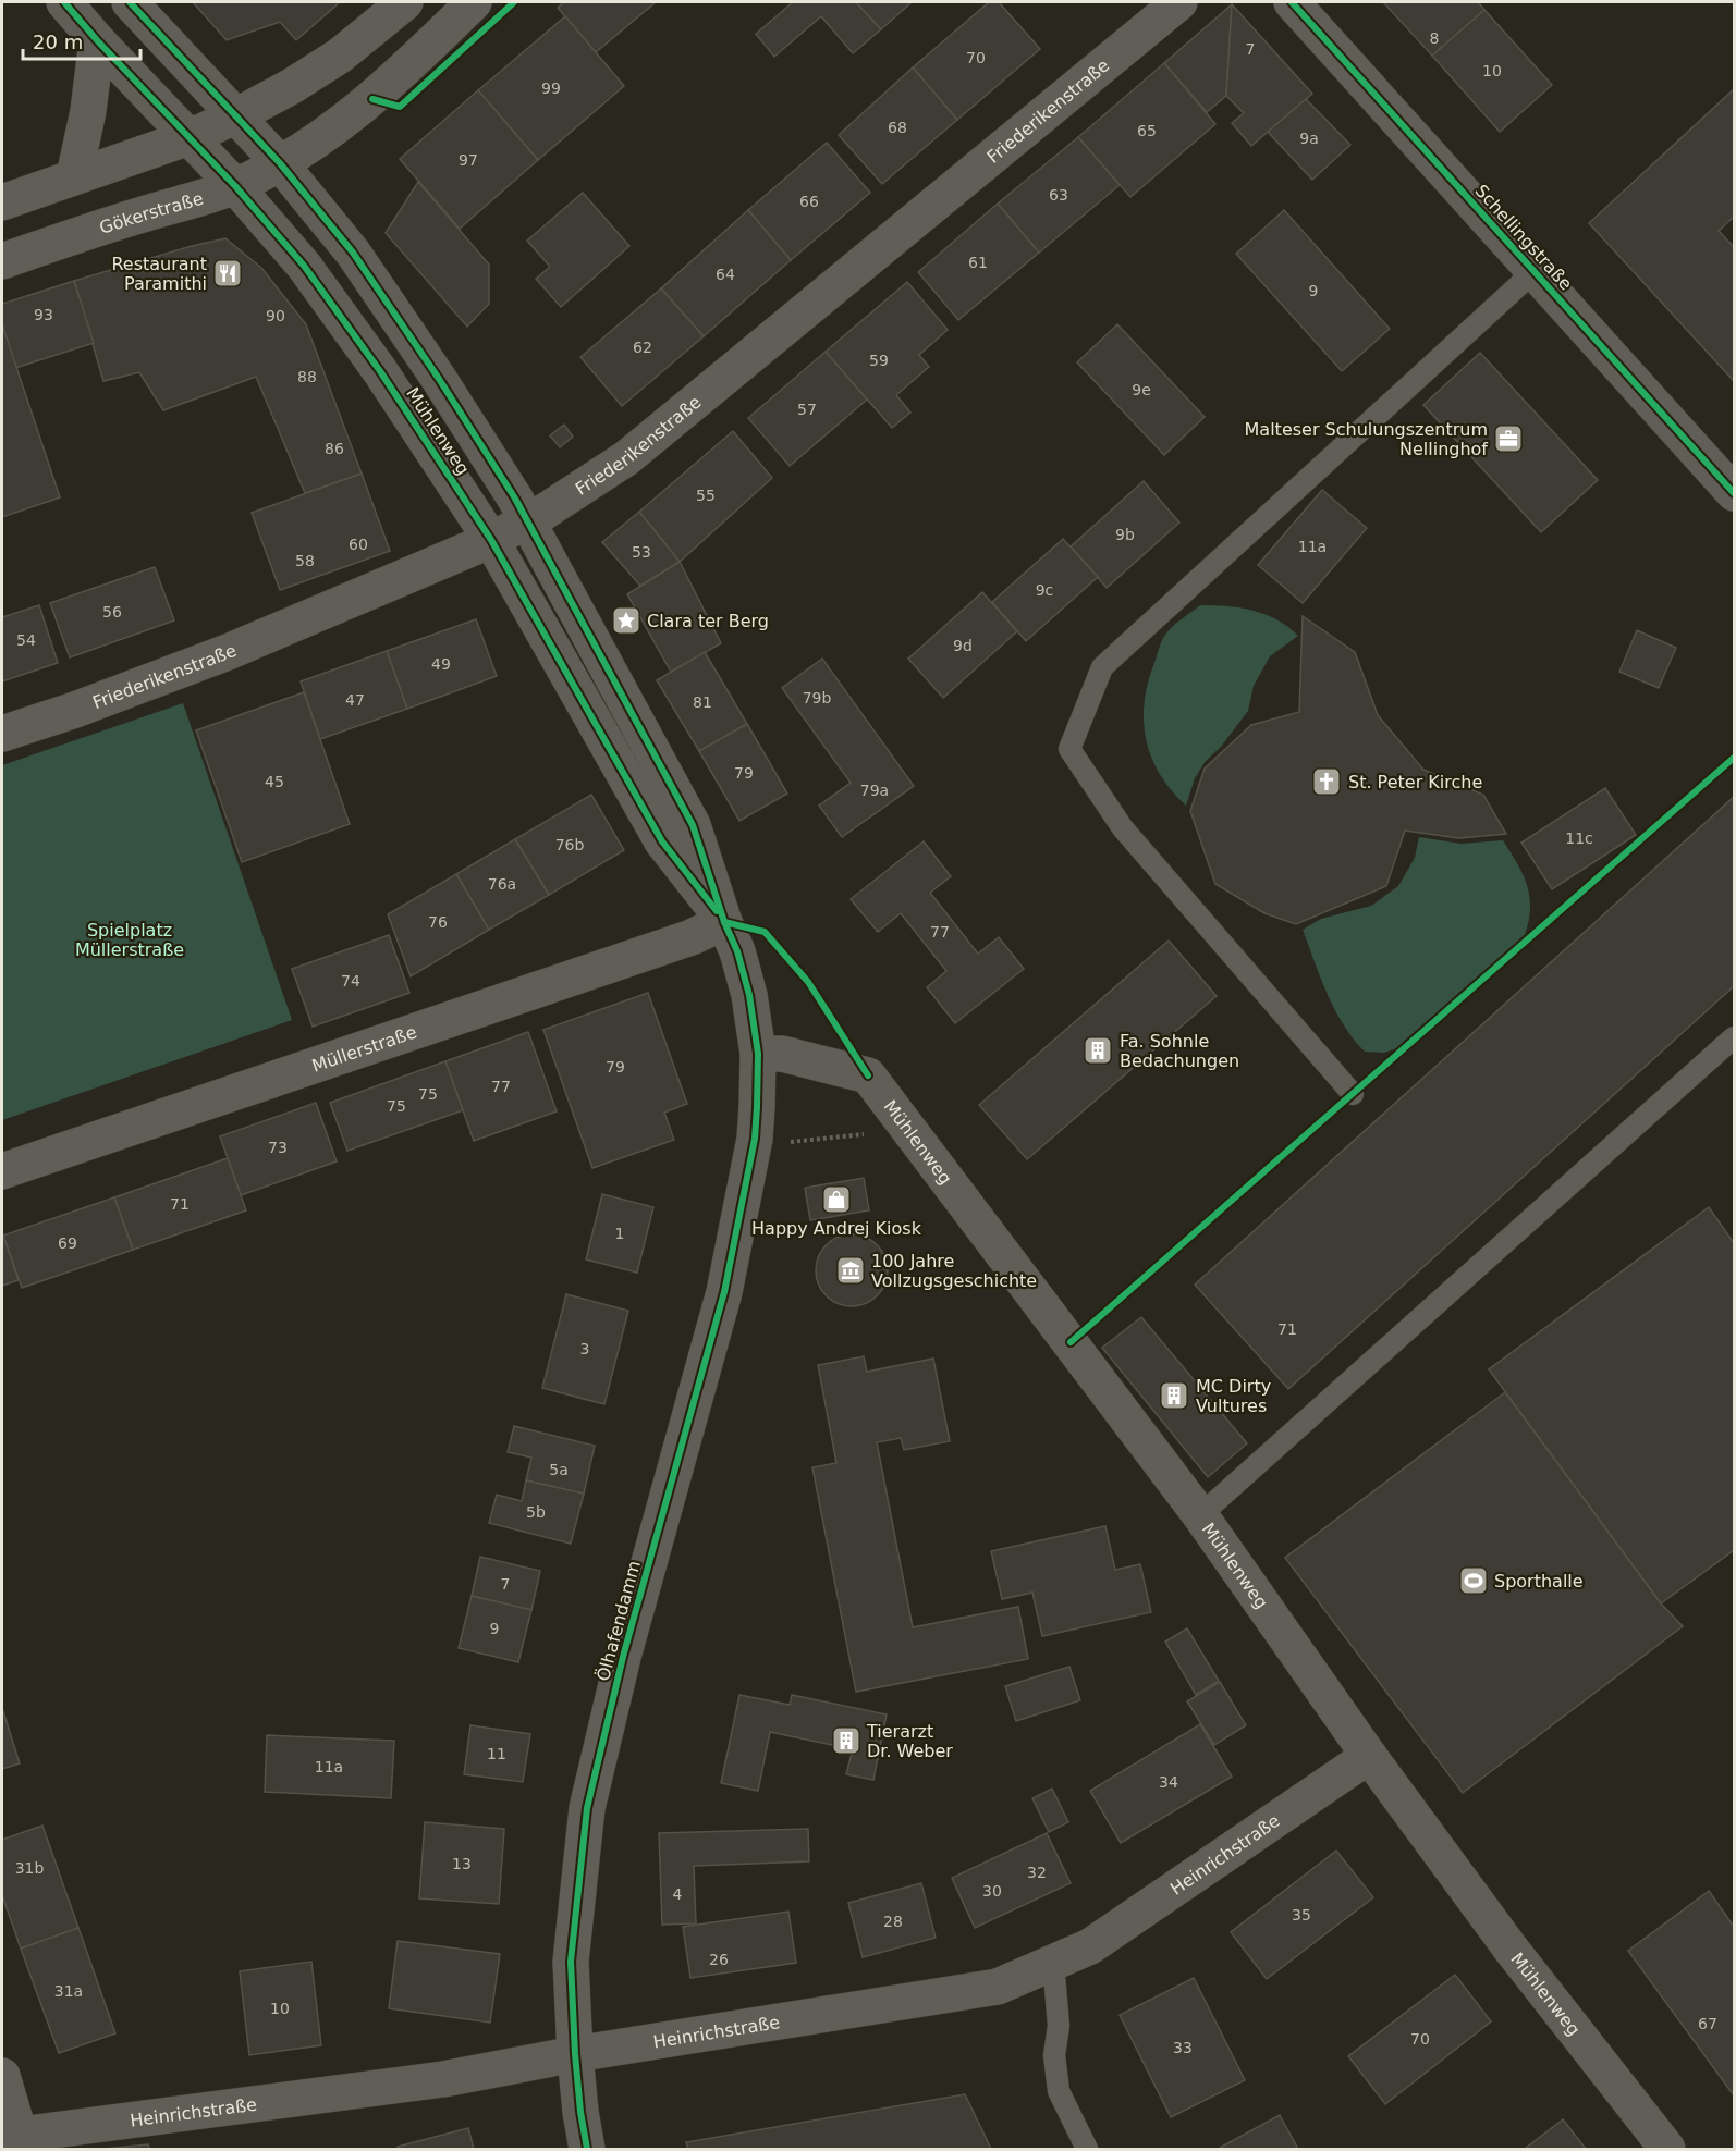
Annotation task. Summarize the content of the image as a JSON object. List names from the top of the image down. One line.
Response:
{"streets":{"street":["Friederikenstraße","Gökerstraße","Schellingstraße","Mühlenweg","Müllerstraße","Ölhafendamm","Heinrichstraße"]},"crossings":[["Friederikenstraße","Mühlenweg"],["Gökerstraße","Mühlenweg"],["Mühlenweg","Müllerstraße"],["Mühlenweg","Ölhafendamm"],["Mühlenweg","Heinrichstraße"],["Ölhafendamm","Heinrichstraße"]],"parks":["Spielplatz Müllerstraße"],"places":{"restaurant":["Restaurant Paramithi"],"office":["Malteser Schulungszentrum Nellinghof"],"place":["Clara ter Berg"],"church":["St. Peter Kirche"],"building":["Fa. Sohnle Bedachungen","MC Dirty Vultures","Tierarzt Dr. Weber"],"shop":["Happy Andrej Kiosk"],"museum":["100 Jahre Vollzugsgeschichte"],"sports":["Sporthalle"]},"house_numbers":["8","7","70","10","99","68","65","9a","97","63","66","61","64","9","93","90","62","59","88","9e","57","86","55","9b","60","11a","53","58","9c","56","54","9d","49","79b","47","81","79","45","79a","11c","76b","76a","76","77","74","79","77","75","75","73","71","1","69","71","3","5a","5b","7","9","11","11a","34","13","31b","32","30","4","35","28","26","31a","10","67","70","33"],"scale_bar":"20 m"}
